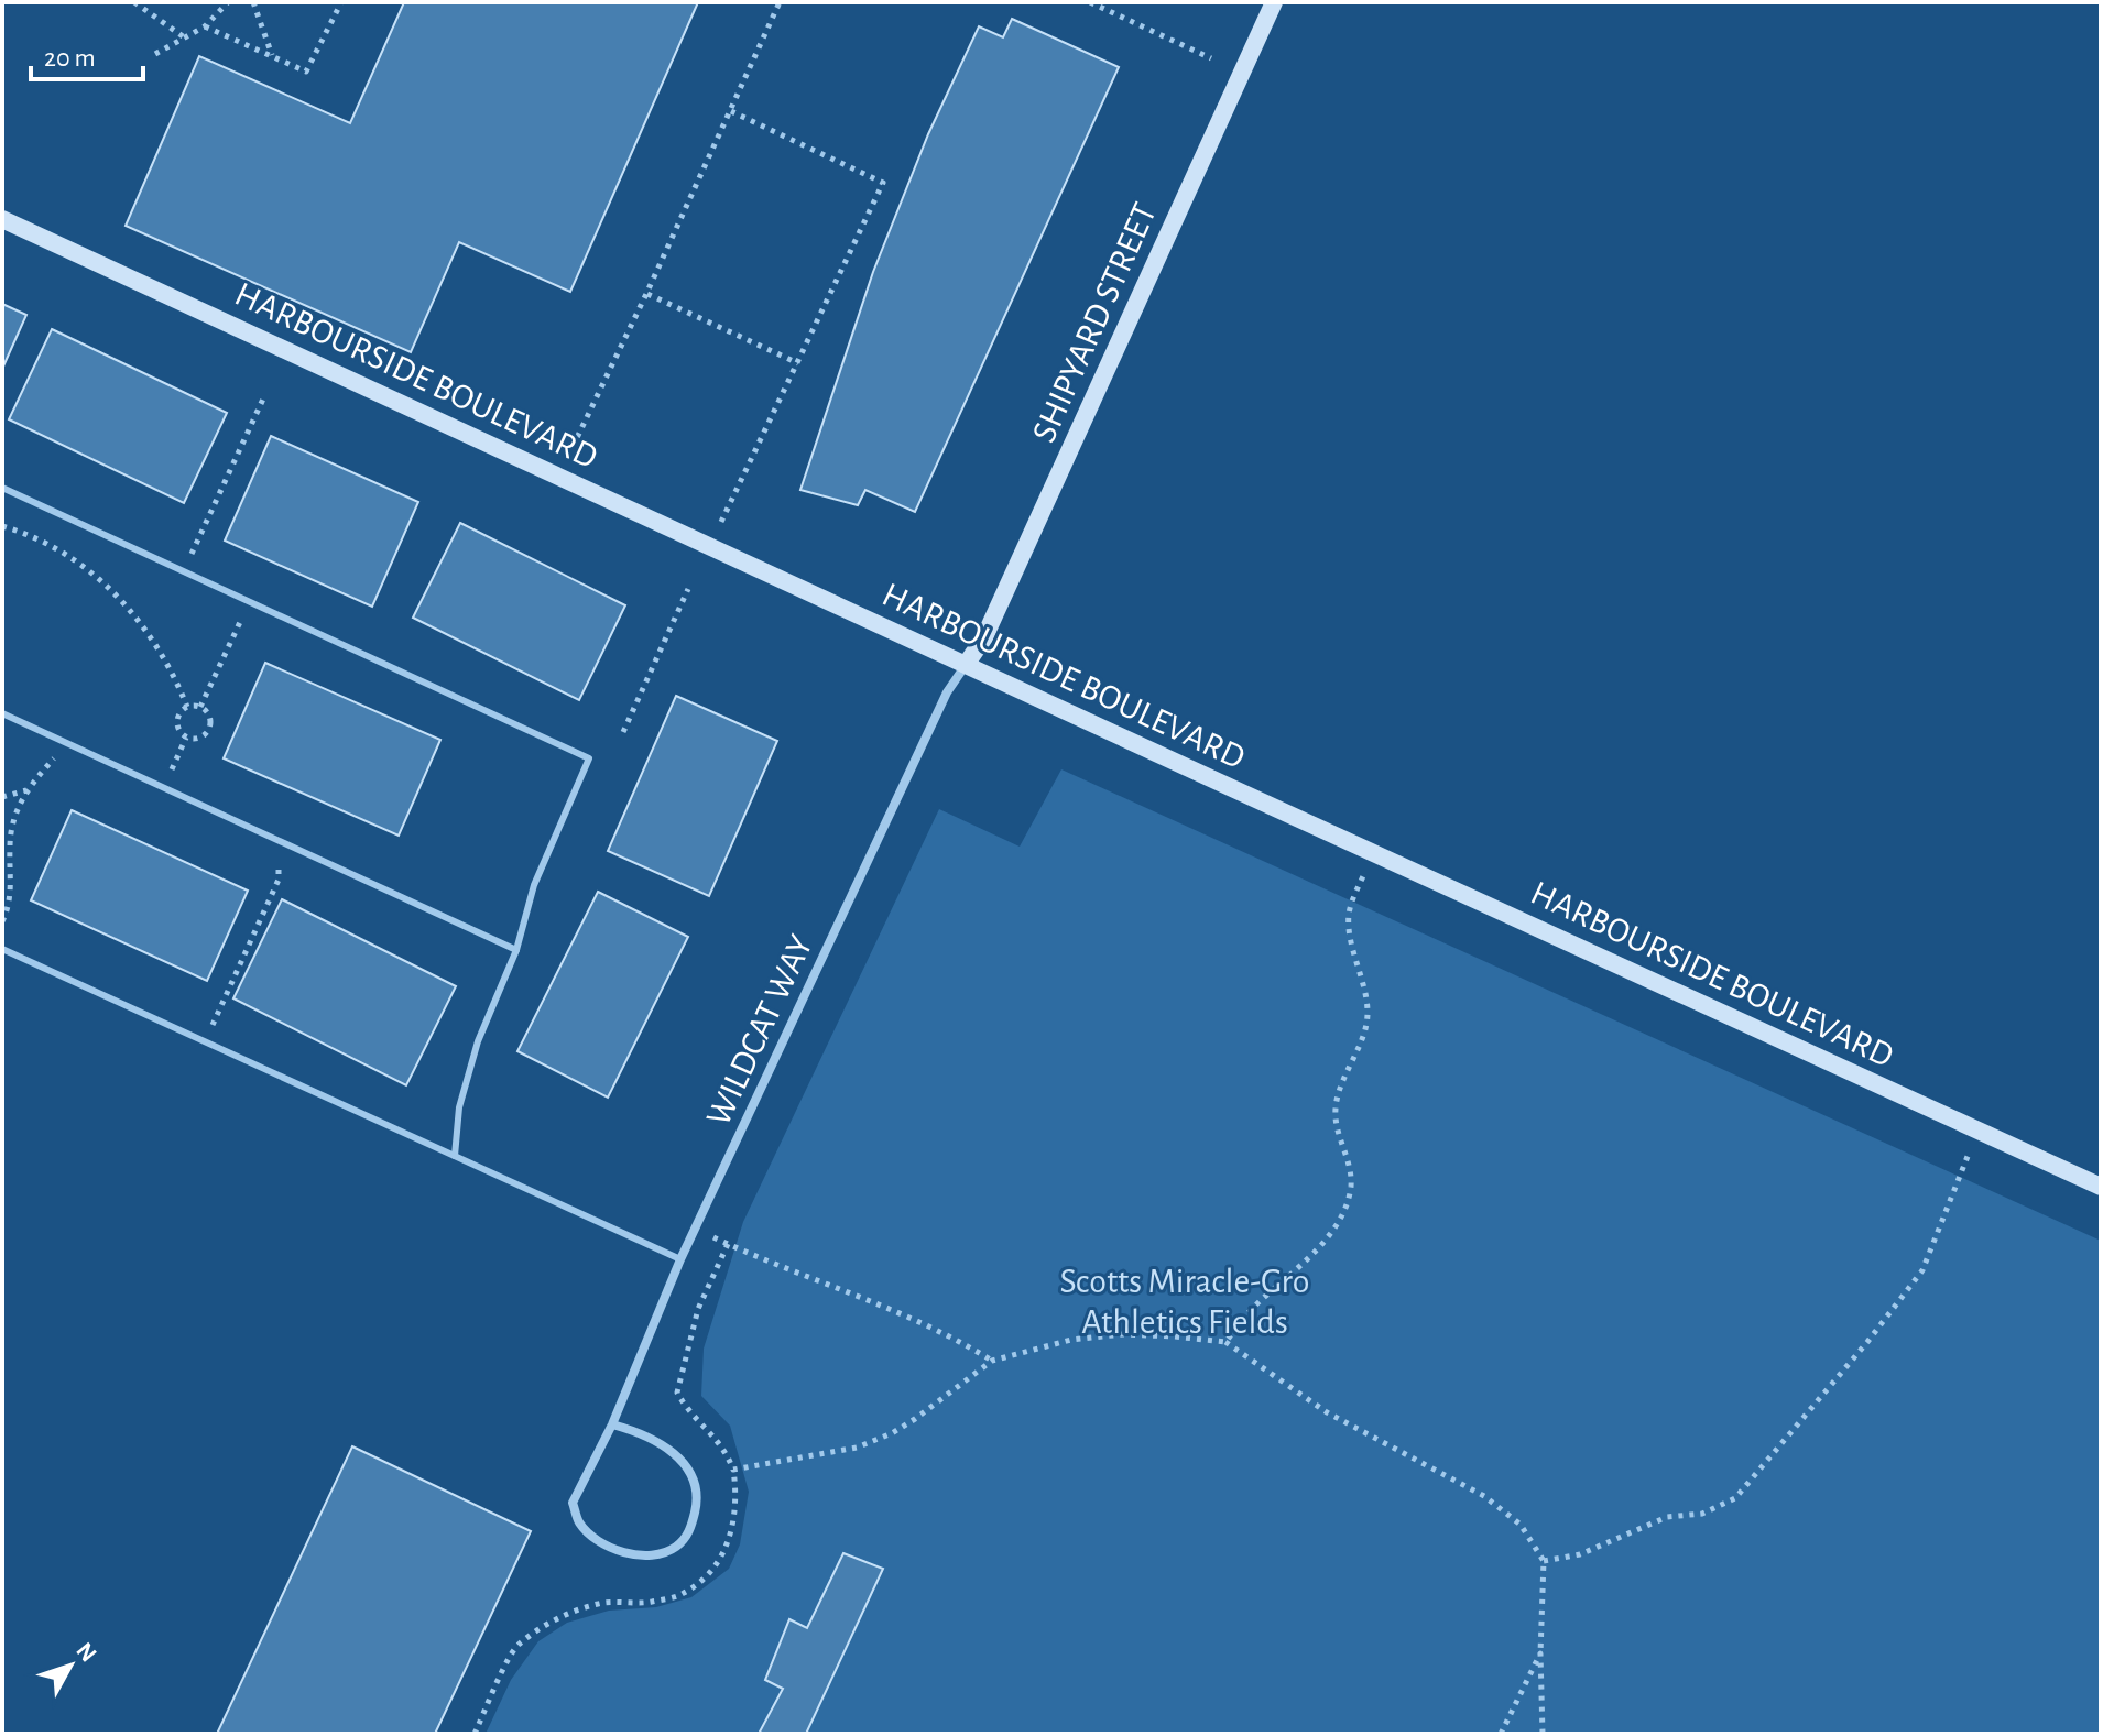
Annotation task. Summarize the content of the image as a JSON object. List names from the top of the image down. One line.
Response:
{"streets":{"street":["SHIPYARD STREET","HARBOURSIDE BOULEVARD","WILDCAT WAY"]},"crossings":[["SHIPYARD STREET","HARBOURSIDE BOULEVARD"],["SHIPYARD STREET","WILDCAT WAY"],["HARBOURSIDE BOULEVARD","WILDCAT WAY"]],"parks":["Scotts Miracle-Gro Athletics Fields"],"scale_bar":"20 m","north":"top right"}
